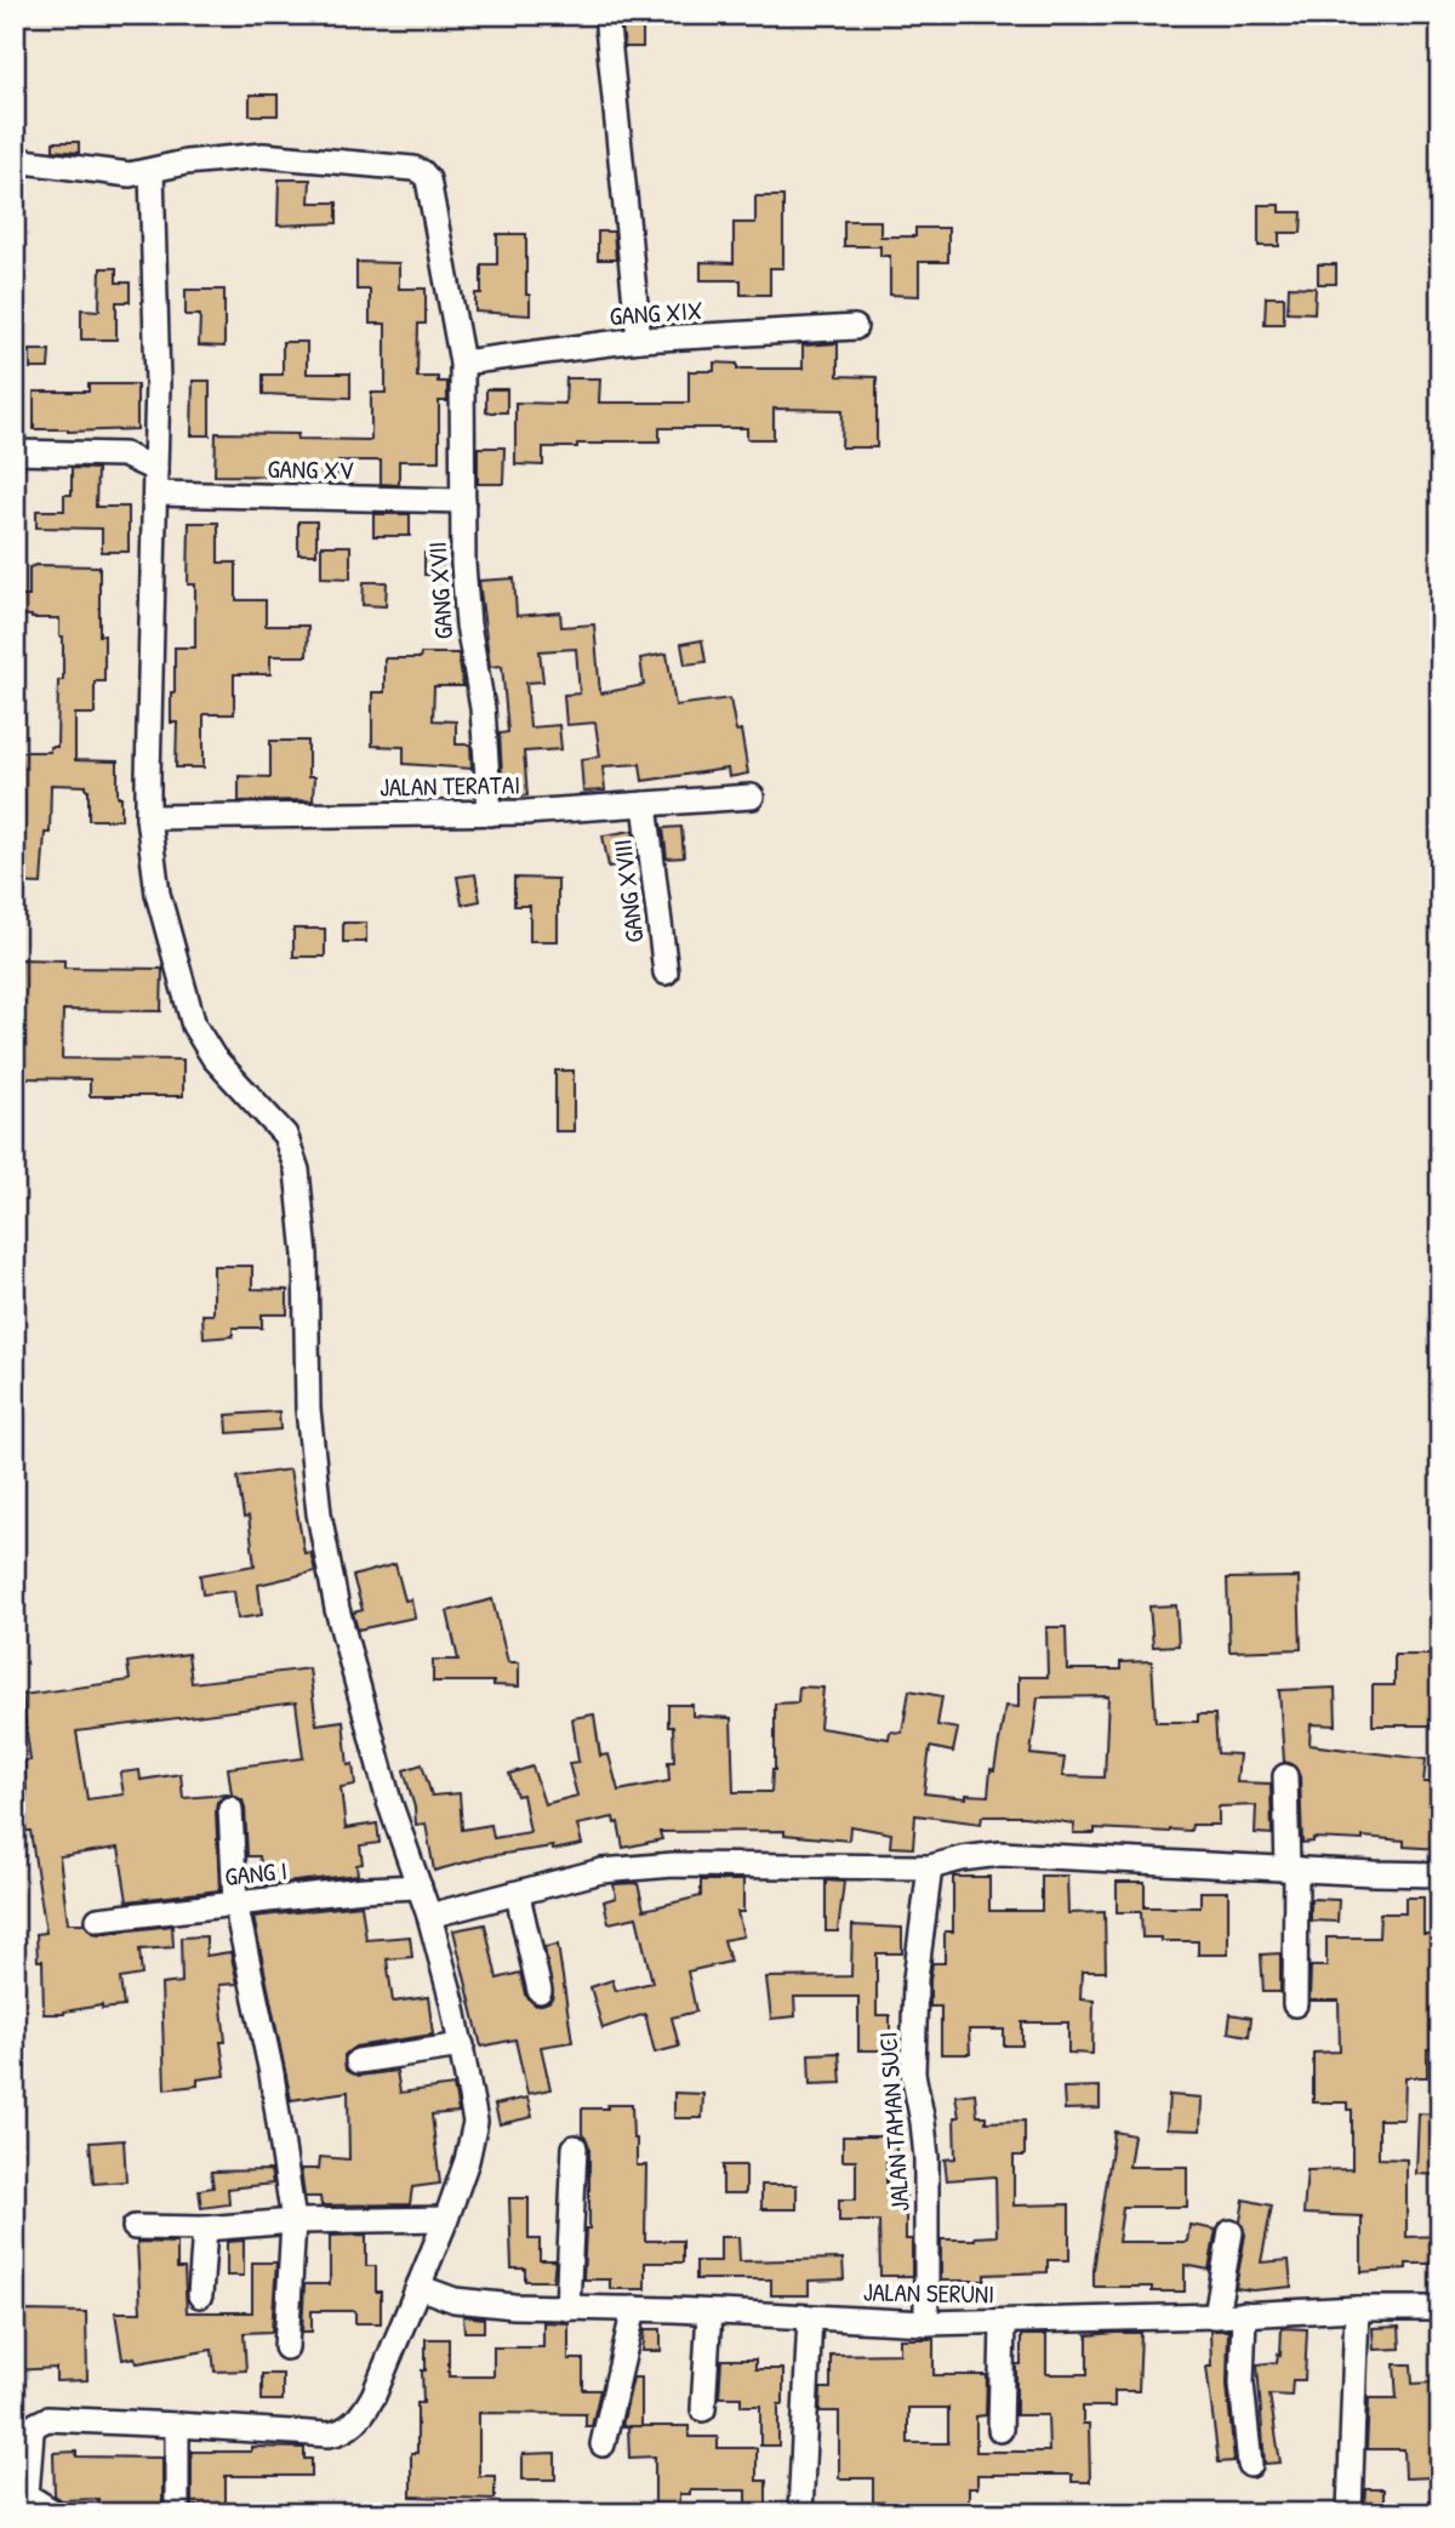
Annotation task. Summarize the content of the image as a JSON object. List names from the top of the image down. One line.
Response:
{"streets":{"street":["GANG XIX","GANG XV","GANG XVII","JALAN TERATAI","GANG XVIII","GANG I","JALAN TAMAN SUCI","JALAN SERUNI"]},"crossings":[["GANG XIX","GANG XVII"],["GANG XV","GANG XVII"],["GANG XVII","JALAN TERATAI"],["JALAN TERATAI","GANG XVIII"],["JALAN TAMAN SUCI","JALAN SERUNI"]]}
